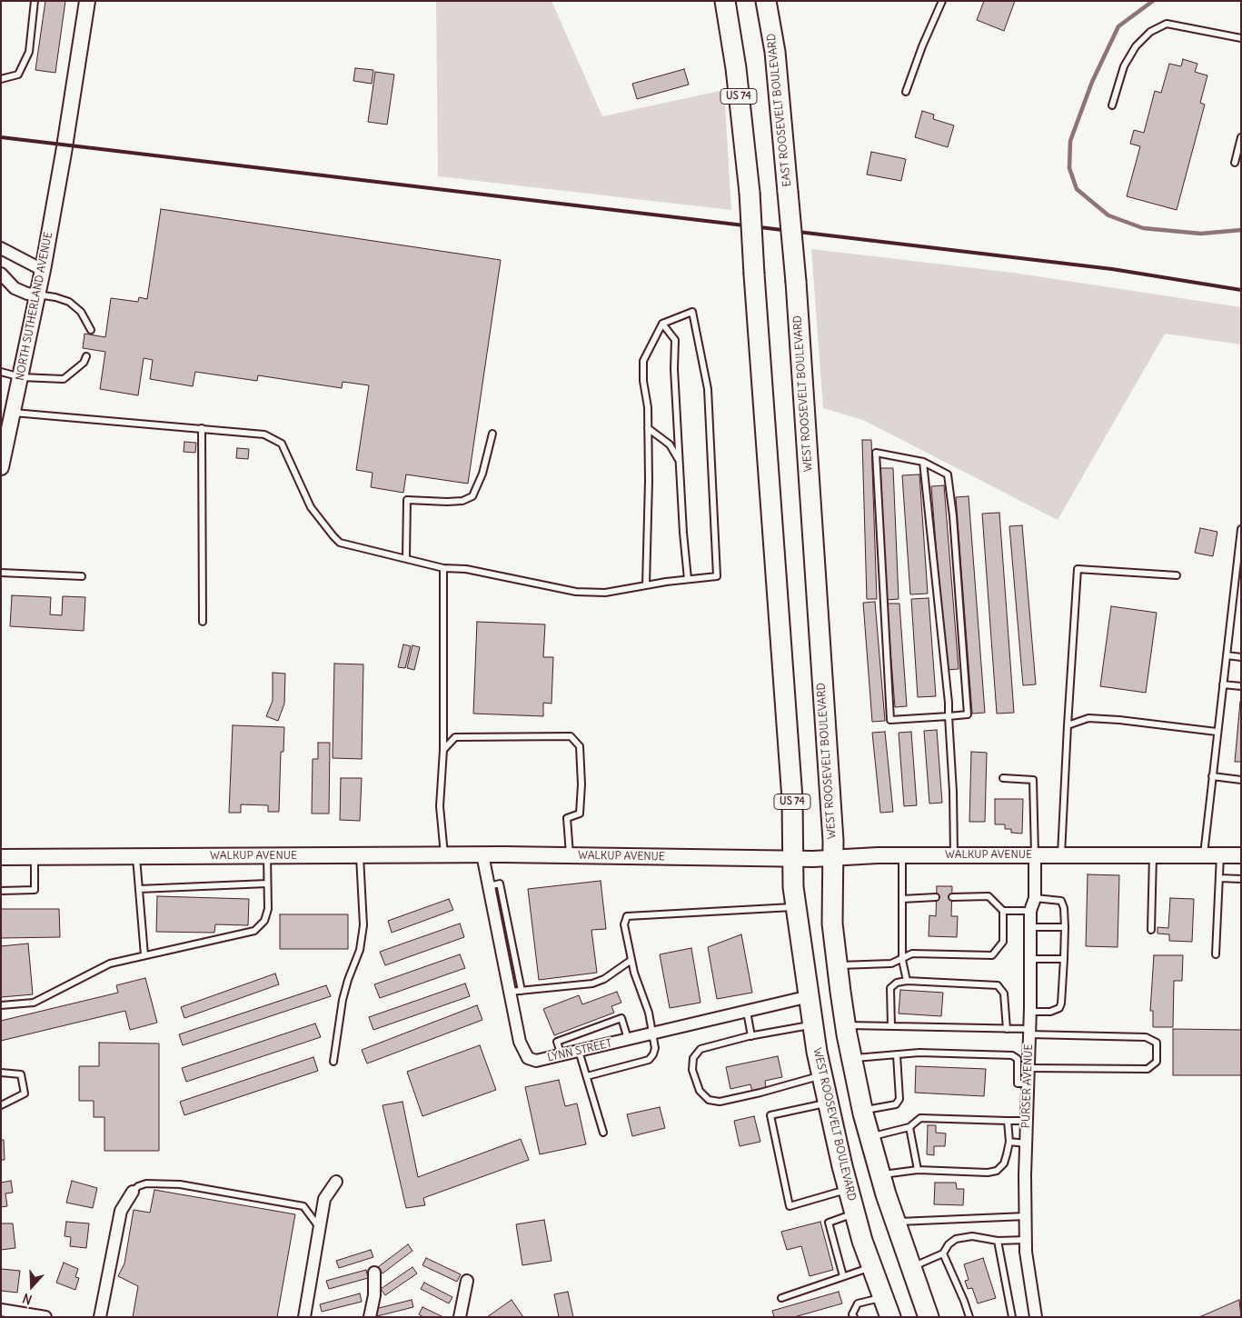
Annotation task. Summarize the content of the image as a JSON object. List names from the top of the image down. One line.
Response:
{"streets":{"highway":["US 74","EAST ROOSEVELT BOULEVARD","WEST ROOSEVELT BOULEVARD"],"street":["NORTH SUTHERLAND AVENUE","WALKUP AVENUE","LYNN STREET","PURSER AVENUE"]},"crossings":[["EAST ROOSEVELT BOULEVARD","WEST ROOSEVELT BOULEVARD"],["WEST ROOSEVELT BOULEVARD","WALKUP AVENUE"],["WEST ROOSEVELT BOULEVARD","LYNN STREET"],["WALKUP AVENUE","LYNN STREET"],["WALKUP AVENUE","PURSER AVENUE"]],"north":"bottom"}
